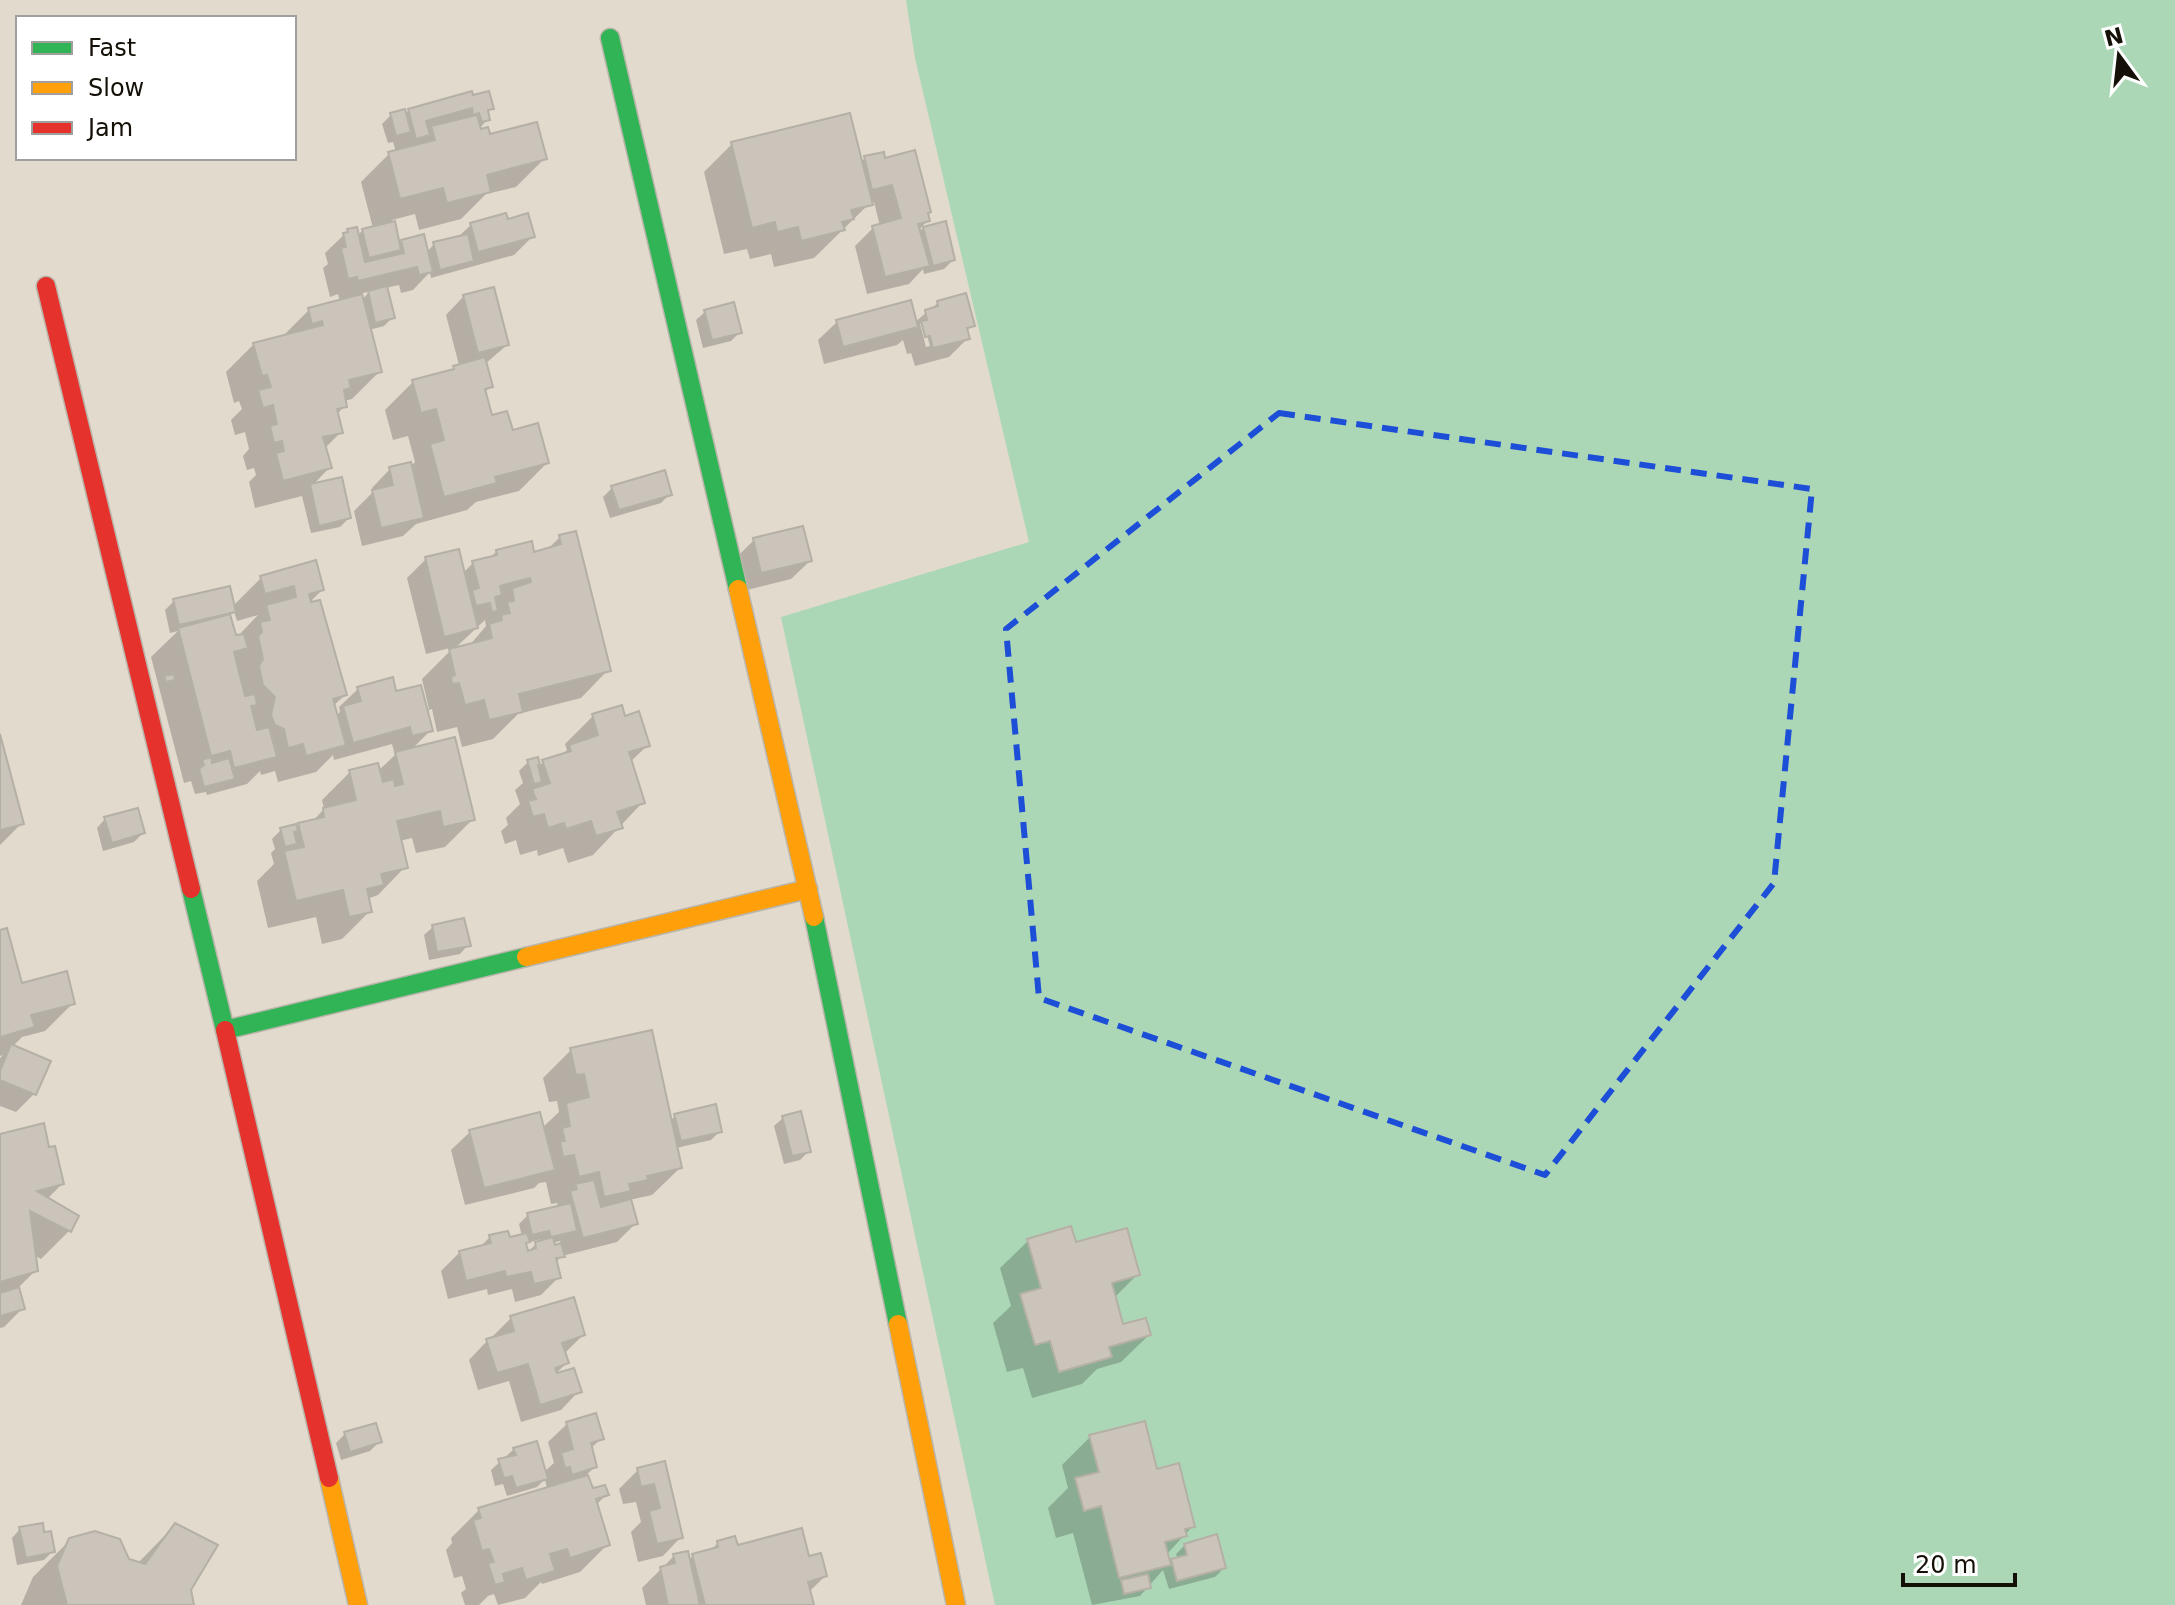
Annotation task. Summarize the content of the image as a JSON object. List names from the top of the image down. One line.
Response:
{"legend":["Fast","Slow","Jam"],"scale_bar":"20 m","north":"top"}
